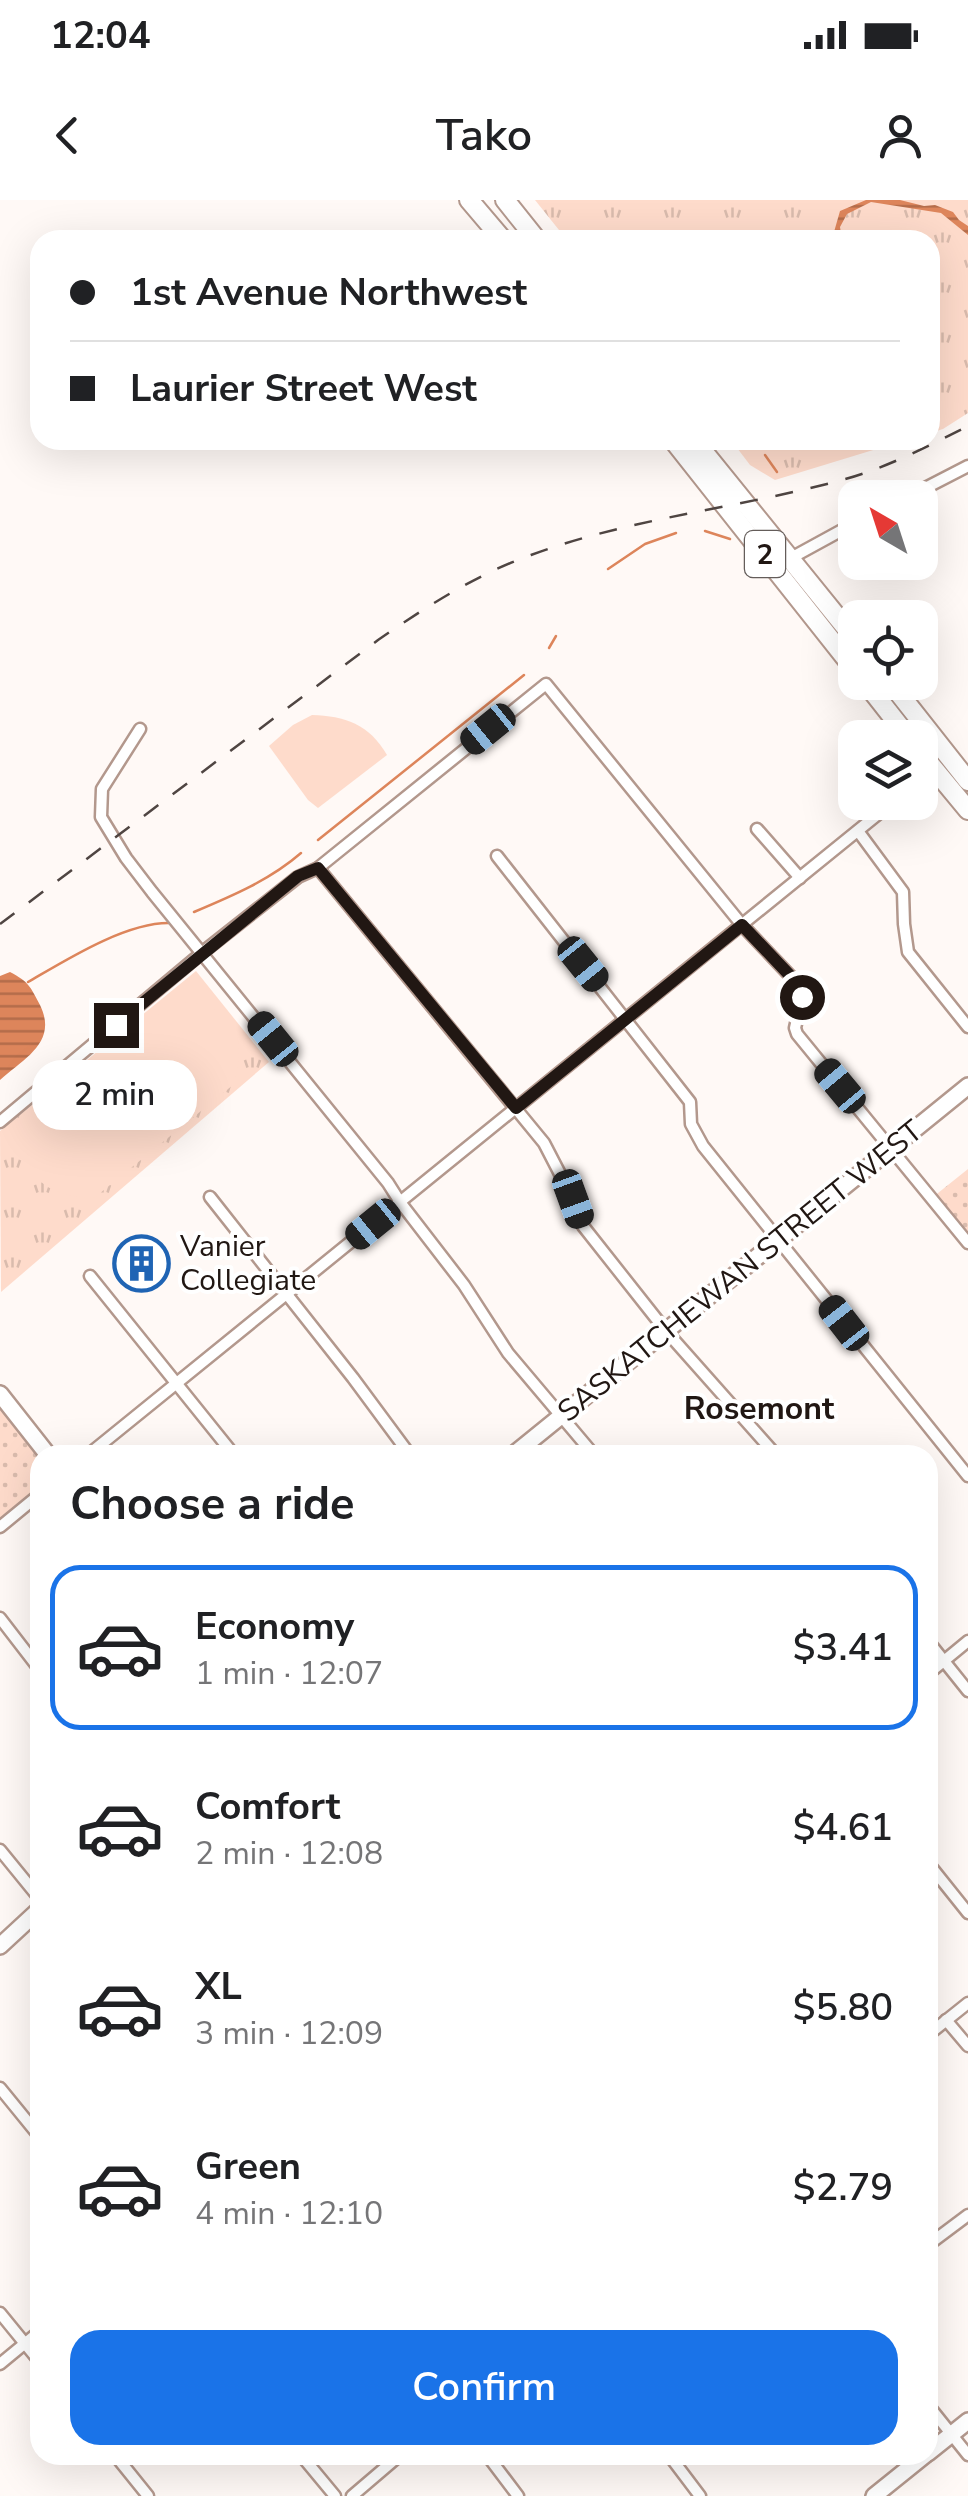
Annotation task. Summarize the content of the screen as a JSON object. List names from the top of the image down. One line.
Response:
{"streets":{"main road":["2"],"street":["SASKATCHEWAN STREET WEST"]},"districts":["Rosemont"],"places":{"building":["Vanier Collegiate"]},"north":"top left","page":{"status":"12:04","header":"Tako","banner":["1st Avenue Northwest","Laurier Street West"],"bubble":"2 min","heading":"Choose a ride","list":[{"name":"Economy","note":"1 min · 12:07","value":"$3.41"},{"name":"Comfort","note":"2 min · 12:08","value":"$4.61"},{"name":"XL","note":"3 min · 12:09","value":"$5.80"},{"name":"Green","note":"4 min · 12:10","value":"$2.79"}],"buttons":"Confirm"}}
